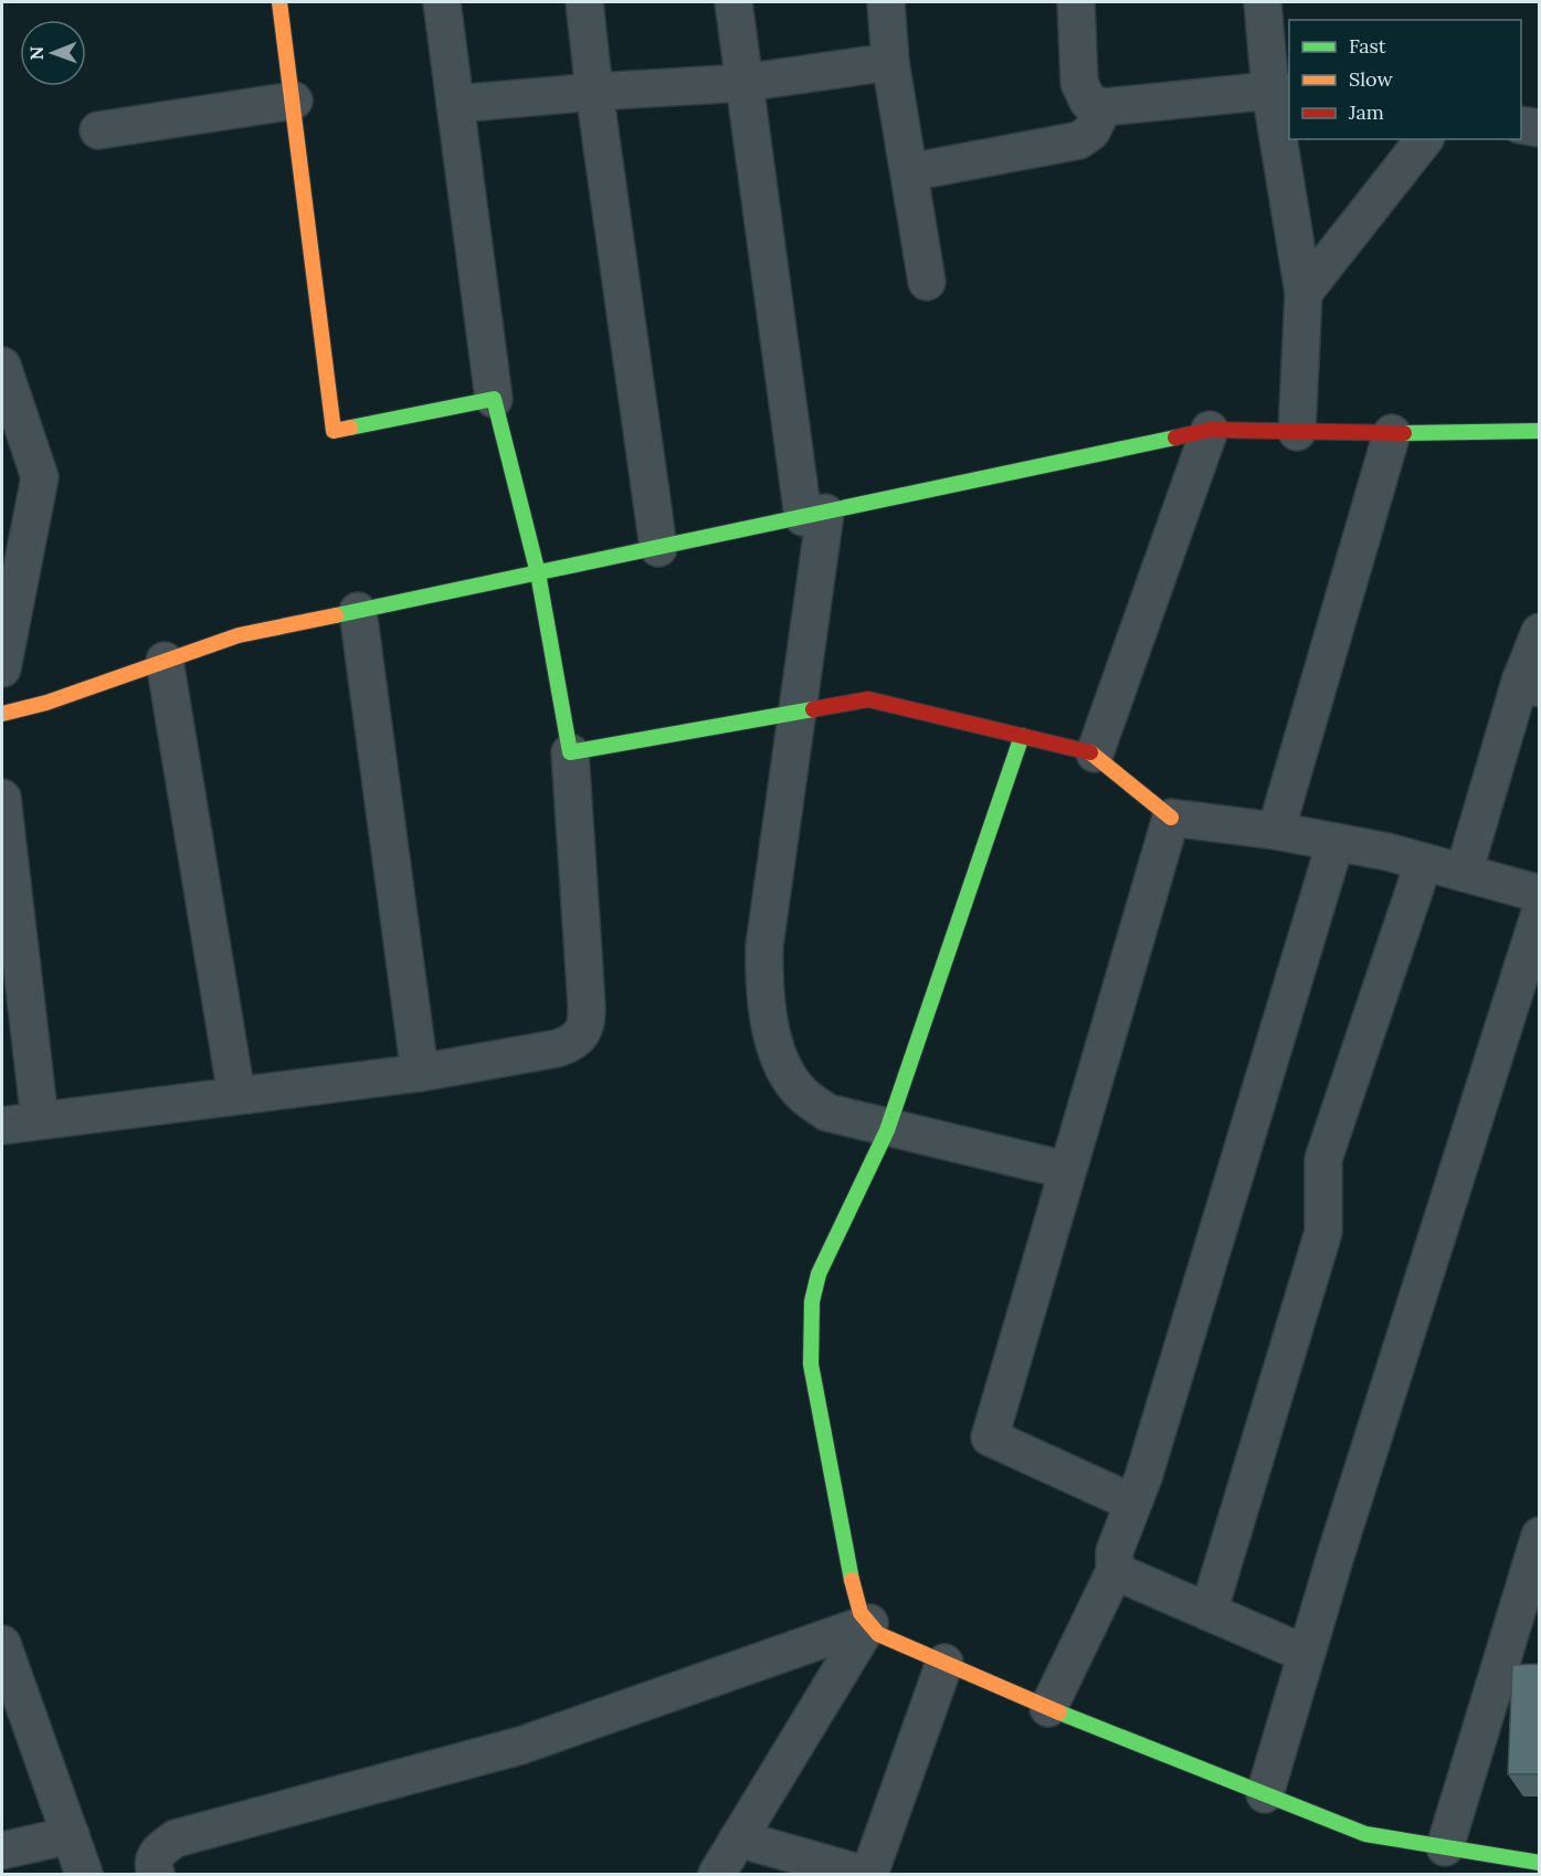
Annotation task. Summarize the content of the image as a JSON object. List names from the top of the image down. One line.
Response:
{"legend":["Fast","Slow","Jam"],"north":"left"}
